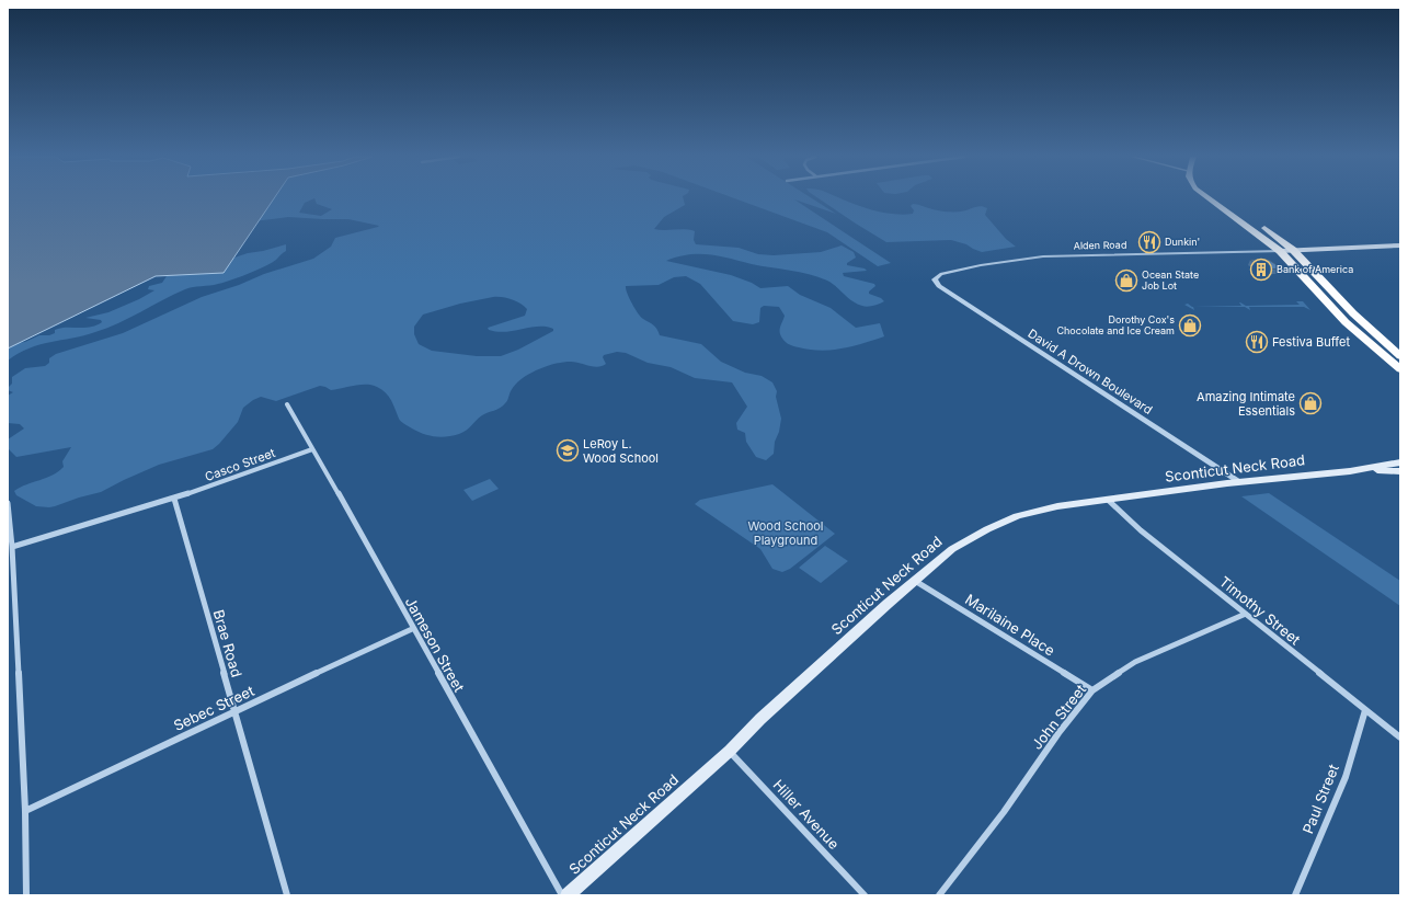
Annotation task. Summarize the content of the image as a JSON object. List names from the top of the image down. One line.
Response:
{"streets":{"main road":["Alden Road","Sconticut Neck Road"],"street":["David A Drown Boulevard","Casco Street","Timothy Street","Marilaine Place","Brae Road","Jameson Street","Sebec Street","John Street","Paul Street","Hiller Avenue"]},"crossings":[["Alden Road","David A Drown Boulevard"],["David A Drown Boulevard","Sconticut Neck Road"],["Casco Street","Brae Road"],["Casco Street","Jameson Street"],["Sconticut Neck Road","Timothy Street"],["Sconticut Neck Road","Marilaine Place"],["Sconticut Neck Road","Hiller Avenue"],["Timothy Street","John Street"],["Timothy Street","Paul Street"],["Marilaine Place","John Street"],["Brae Road","Sebec Street"],["Jameson Street","Sebec Street"]],"parks":["Wood School Playground"],"places":{"restaurant":["Dunkin'","Festiva Buffet"],"building":["Bank of America"],"shop":["Ocean State Job Lot","Dorothy Cox's Chocolate and Ice Cream","Amazing Intimate Essentials"],"school or university":["LeRoy L. Wood School"]}}
